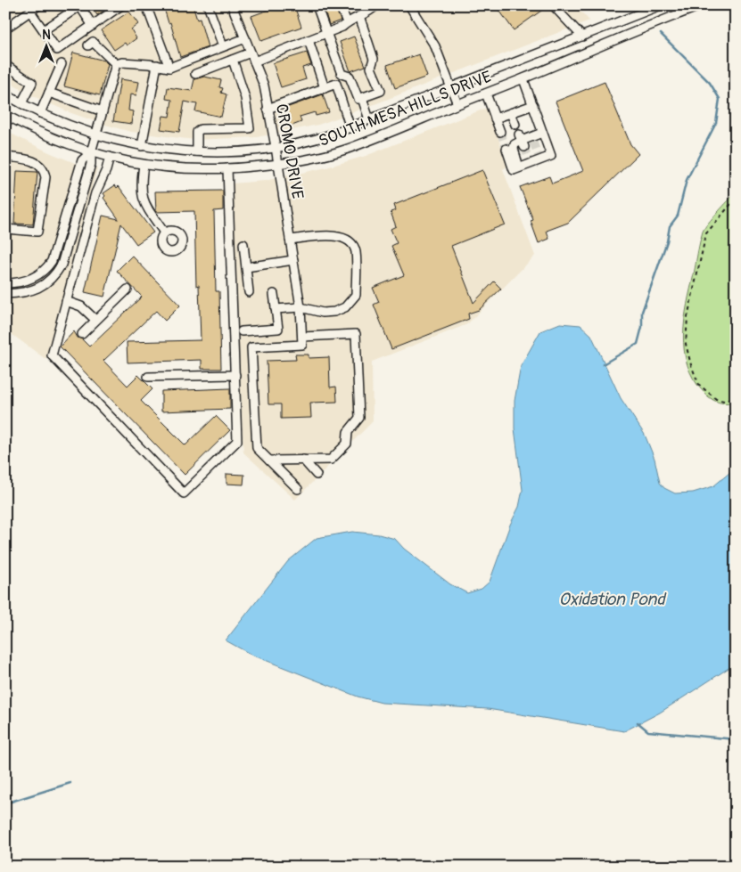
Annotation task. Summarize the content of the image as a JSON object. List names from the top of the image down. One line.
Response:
{"streets":{"street":["SOUTH MESA HILLS DRIVE","CROMO DRIVE"]},"crossings":[["SOUTH MESA HILLS DRIVE","CROMO DRIVE"]],"water":["Oxidation Pond"],"north":"top"}
